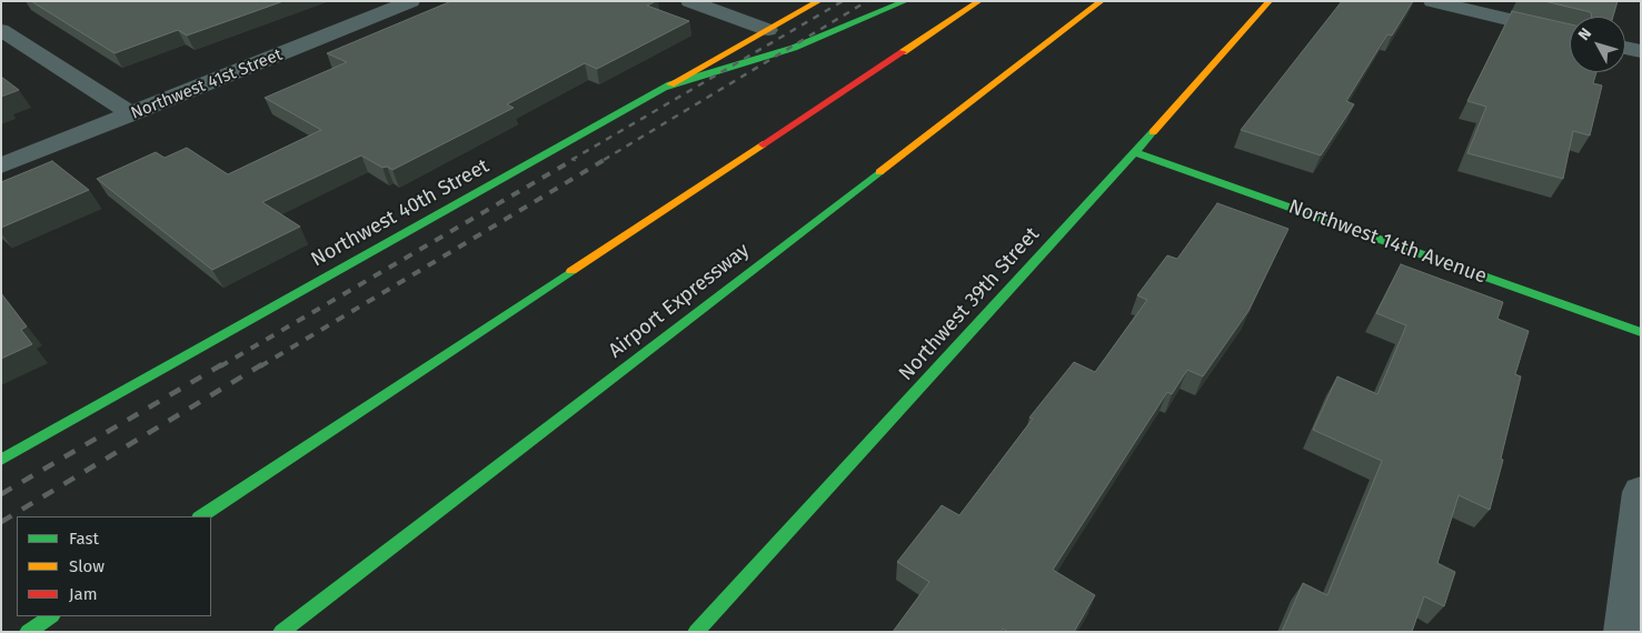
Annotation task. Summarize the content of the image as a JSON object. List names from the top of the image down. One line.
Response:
{"streets":{"main road":["Northwest 40th Street","Northwest 14th Avenue","Airport Expressway","Northwest 39th Street"],"street":["Northwest 41st Street"]},"crossings":[["Northwest 14th Avenue","Northwest 39th Street"]],"legend":["Fast","Slow","Jam"],"north":"top left"}
